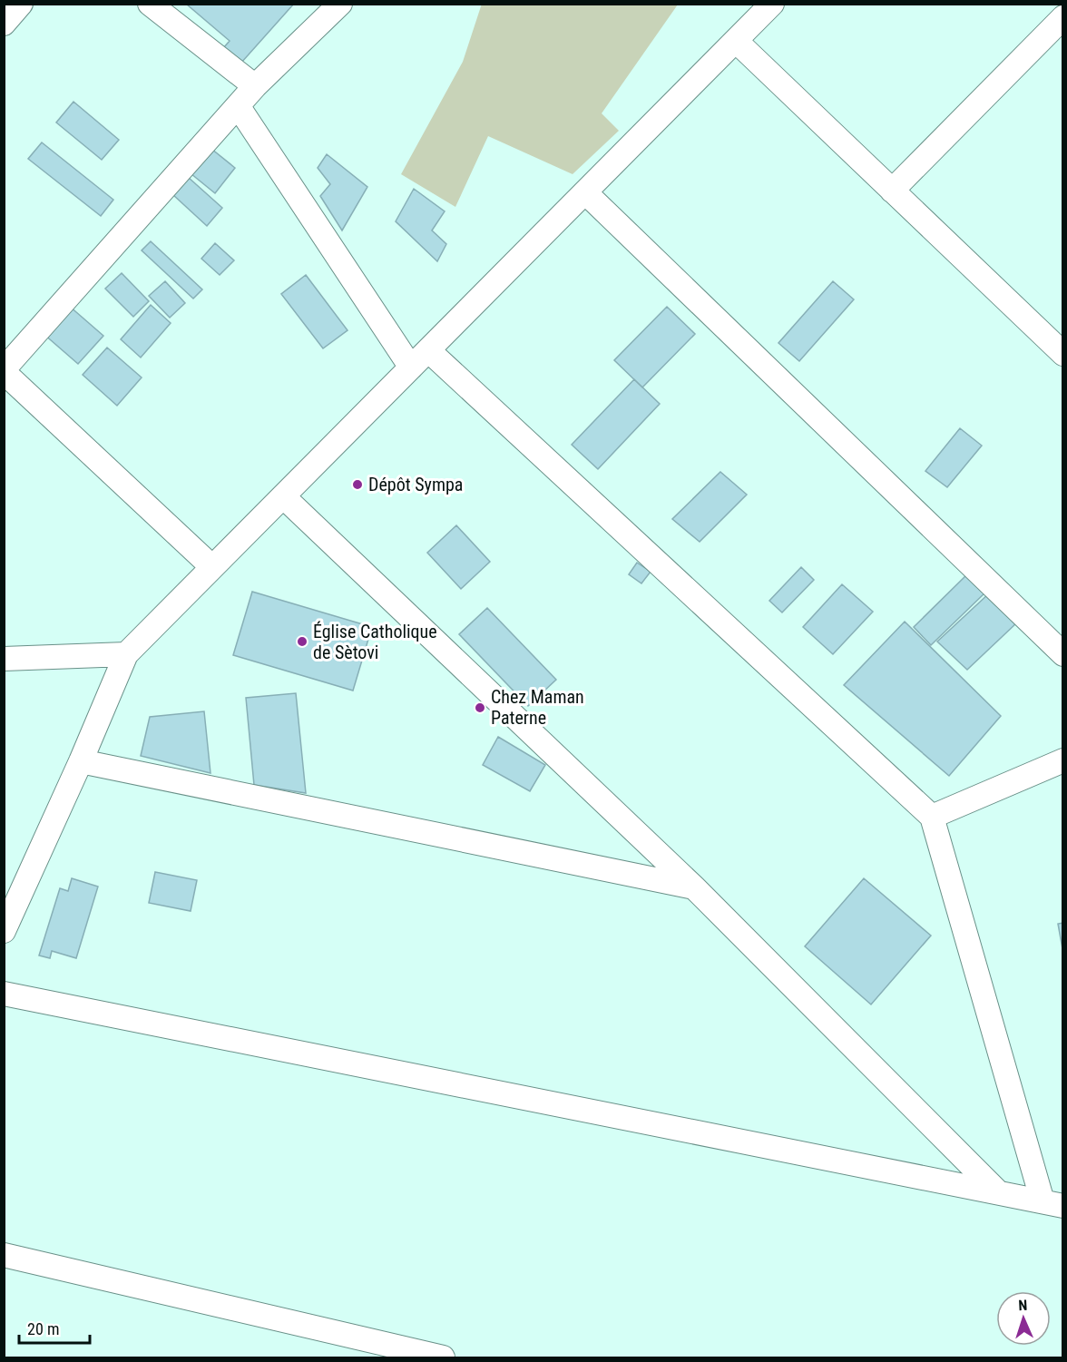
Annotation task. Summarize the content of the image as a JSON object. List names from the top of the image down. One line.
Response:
{"places":["Dépôt Sympa","Église Catholique de Sètovi","Chez Maman Paterne"],"scale_bar":"20 m","north":"top"}
